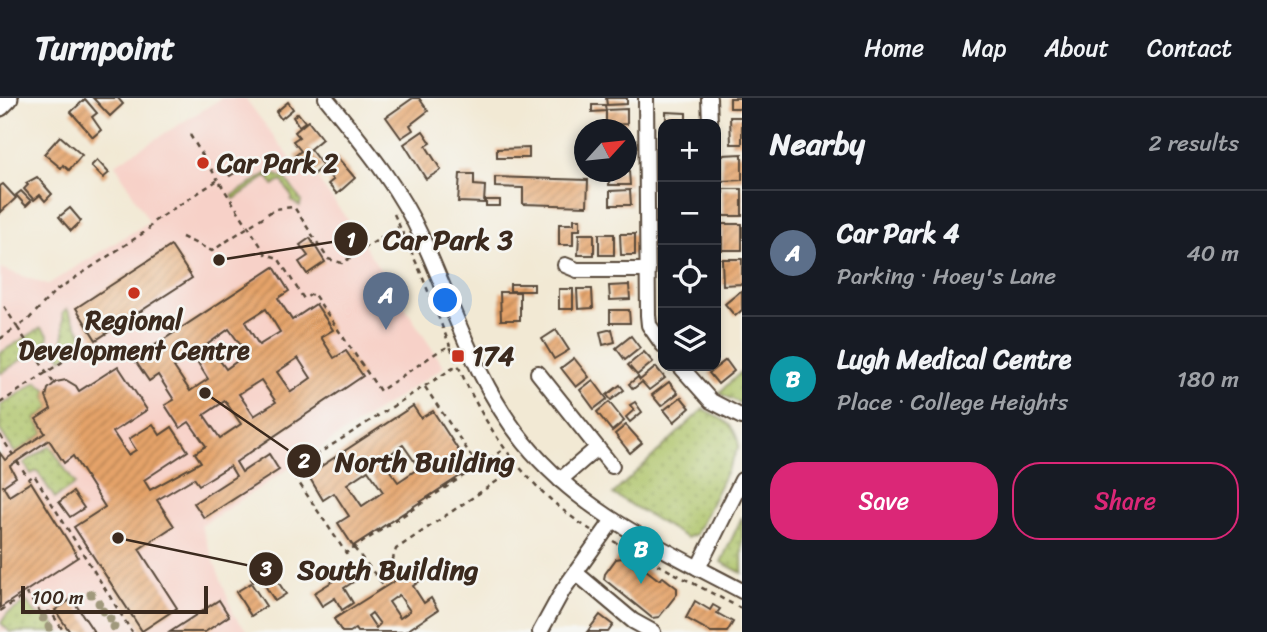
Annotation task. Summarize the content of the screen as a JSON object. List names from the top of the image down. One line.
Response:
{"places":{"other":["Car Park 2","Car Park 3","Regional Development Centre","North Building","South Building"],"transit":["174"]},"scale_bar":"100 m","north":"top right","page":{"header":"Turnpoint","nav":["Home","Map","About","Contact"],"heading":["Nearby","2 results"],"map_buttons":["+","−"],"list":[{"mark":"A","name":"Car Park 4","note":"Parking · Hoey's Lane","value":"40 m"},{"mark":"B","name":"Lugh Medical Centre","note":"Place · College Heights","value":"180 m"}],"pins":["A","B"],"buttons":["Save","Share"],"scale":"100 m"}}
